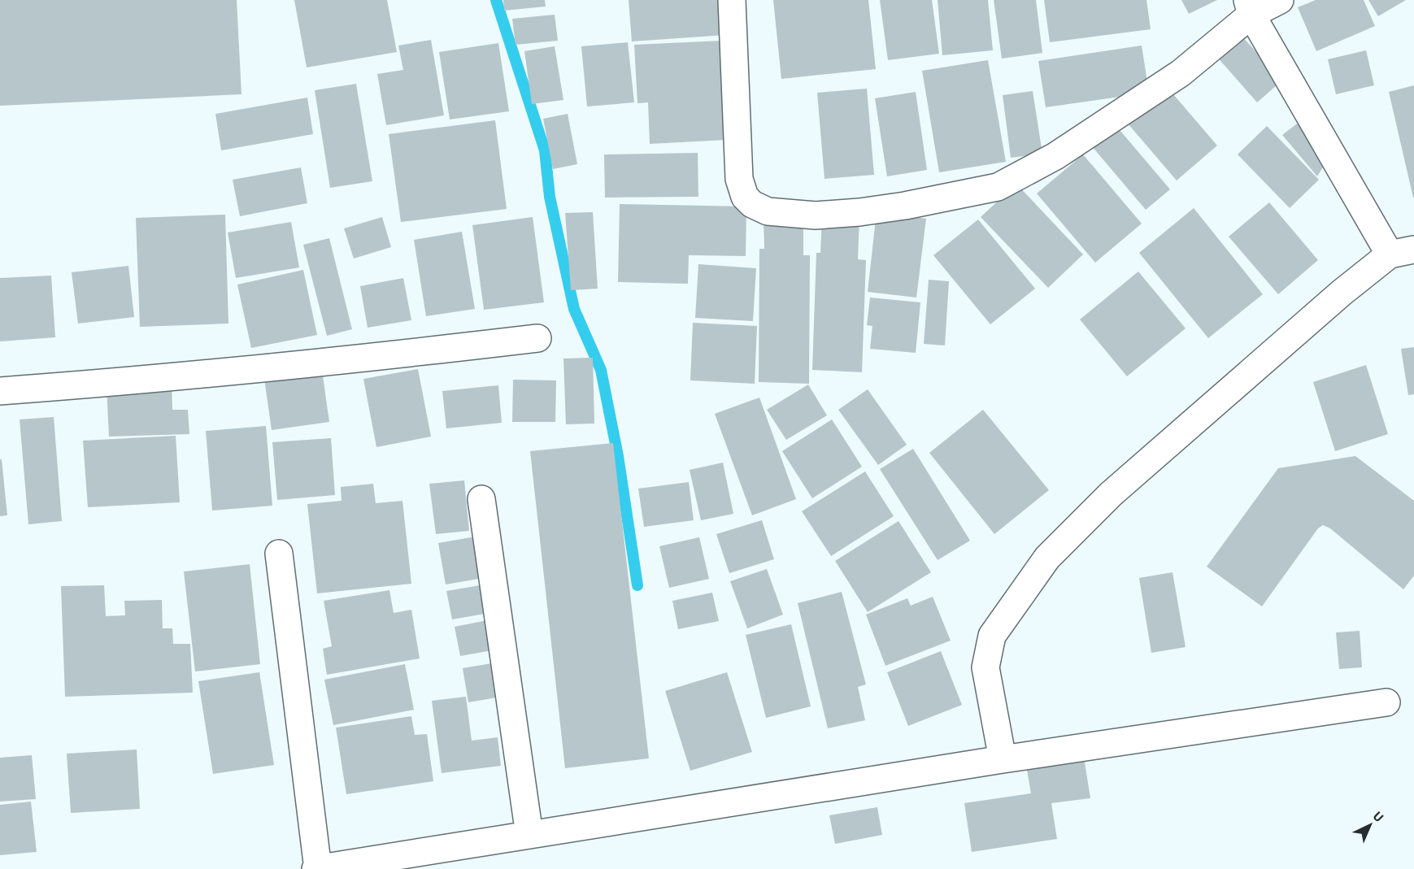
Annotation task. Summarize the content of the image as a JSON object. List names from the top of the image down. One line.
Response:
{"north":"top right"}
